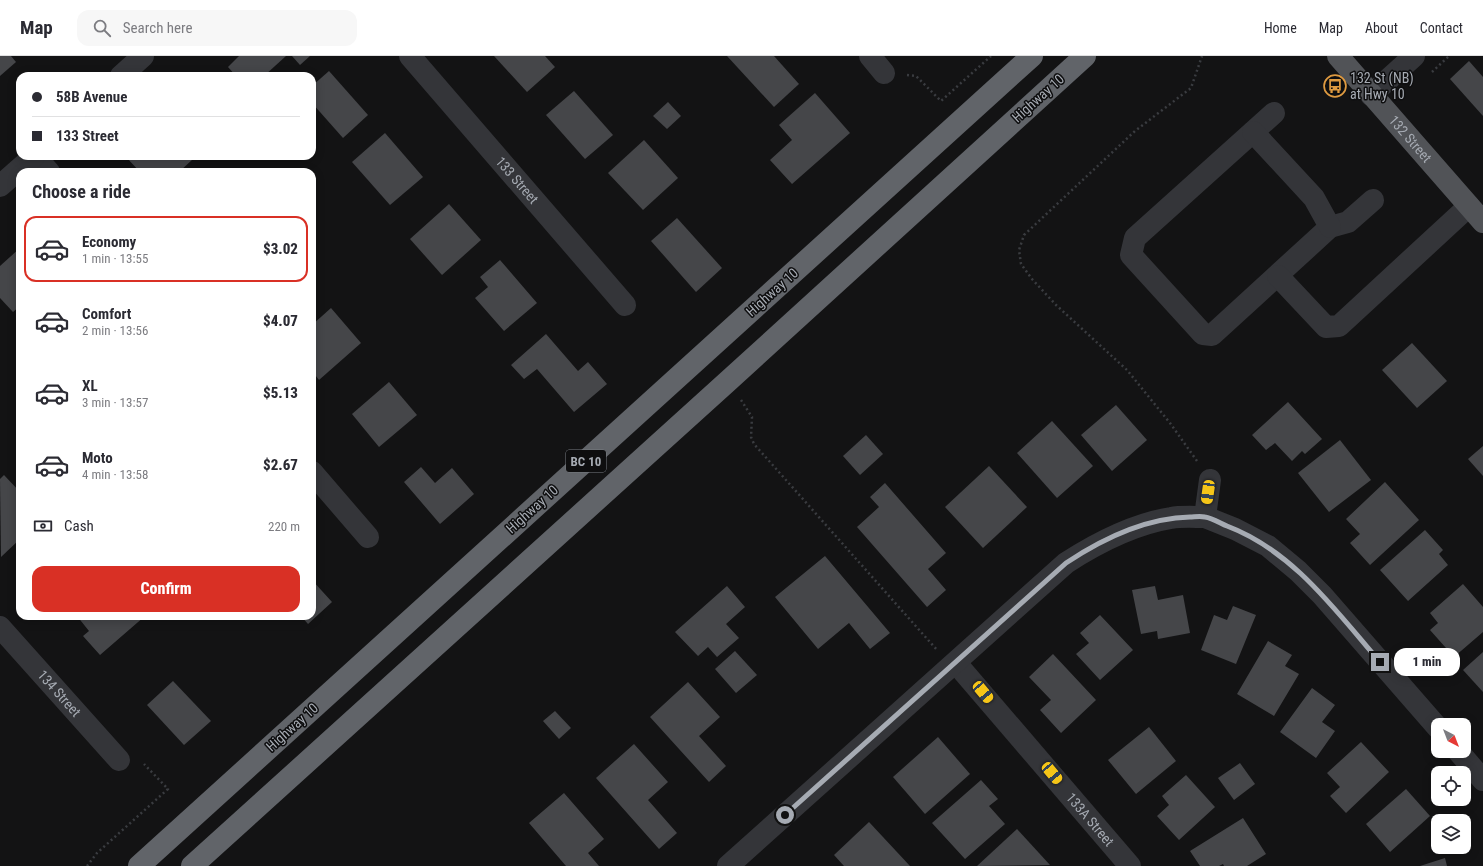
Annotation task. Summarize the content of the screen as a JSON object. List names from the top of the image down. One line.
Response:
{"streets":{"highway":["Highway 10","BC 10"],"main road":["132 Street"],"street":["133 Street","134 Street","133A Street"]},"places":{"bus stop":["132 St (NB) at Hwy 10"]},"north":"bottom right","page":{"header":"Map","search":"Search here","nav":["Home","Map","About","Contact"],"banner":["58B Avenue","133 Street"],"heading":"Choose a ride","list":[{"name":"Economy","note":"1 min · 13:55","value":"$3.02"},{"name":"Comfort","note":"2 min · 13:56","value":"$4.07"},{"name":"XL","note":"3 min · 13:57","value":"$5.13"},{"name":"Moto","note":"4 min · 13:58","value":"$2.67"}],"pay":["Cash","220 m"],"buttons":"Confirm","bubble":"1 min"}}
